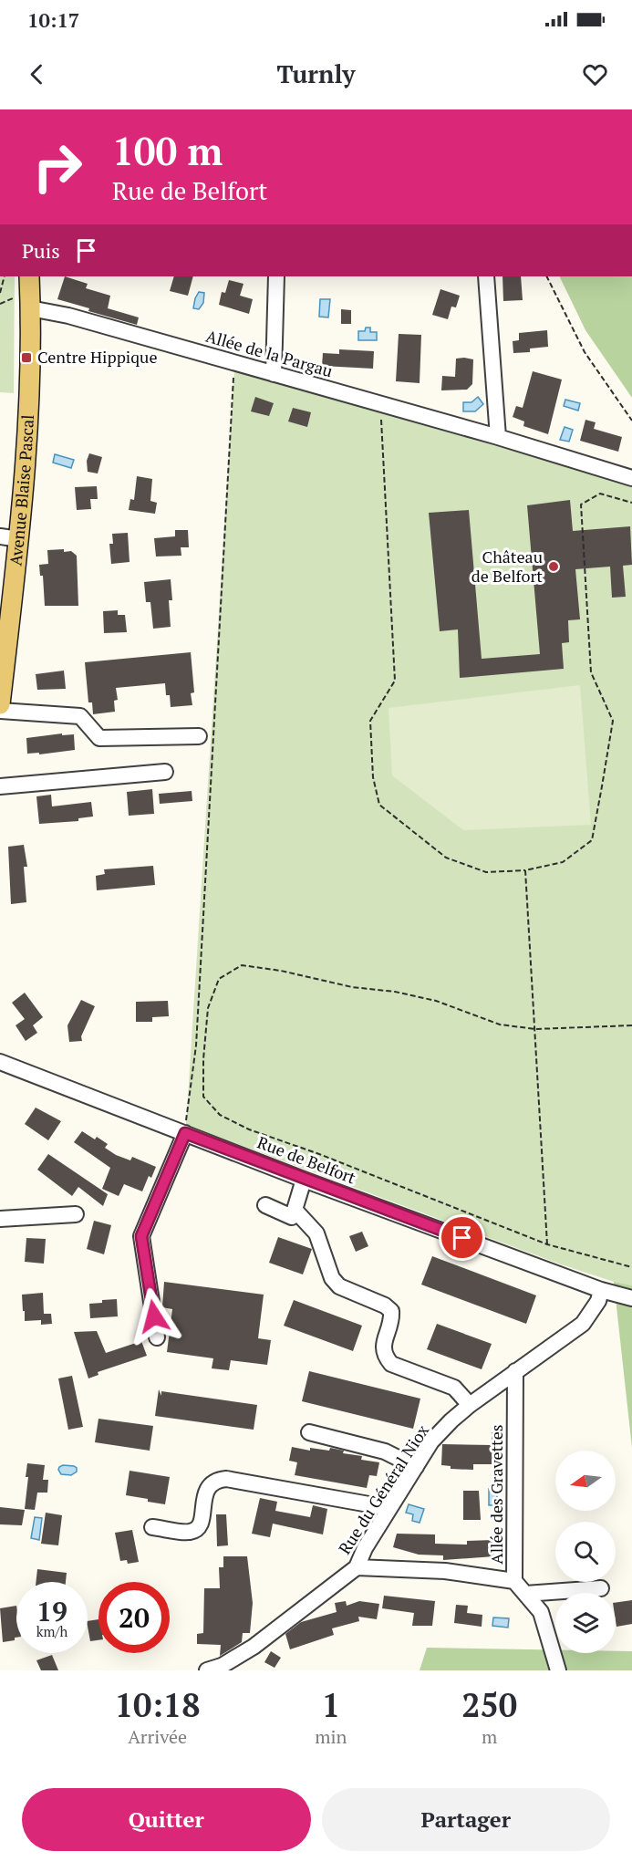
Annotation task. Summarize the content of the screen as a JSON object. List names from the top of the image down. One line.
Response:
{"streets":{"main road":["Avenue Blaise Pascal"],"street":["Allée de la Pargau","Rue de Belfort","Rue du Général Niox","Allée des Gravettes"]},"crossings":[["Allée de la Pargau","Avenue Blaise Pascal"],["Rue de Belfort","Rue du Général Niox"],["Rue du Général Niox","Allée des Gravettes"]],"places":{"transit":["Centre Hippique"],"other":["Château de Belfort"]},"north":"left","page":{"status":"10:17","header":"Turnly","turn":["100 m","Rue de Belfort"],"then":"Puis","speed":"19 km/h","limit":"20","eta":["10:18","Arrivée","1","min","250","m"],"buttons":["Quitter","Partager"]}}
